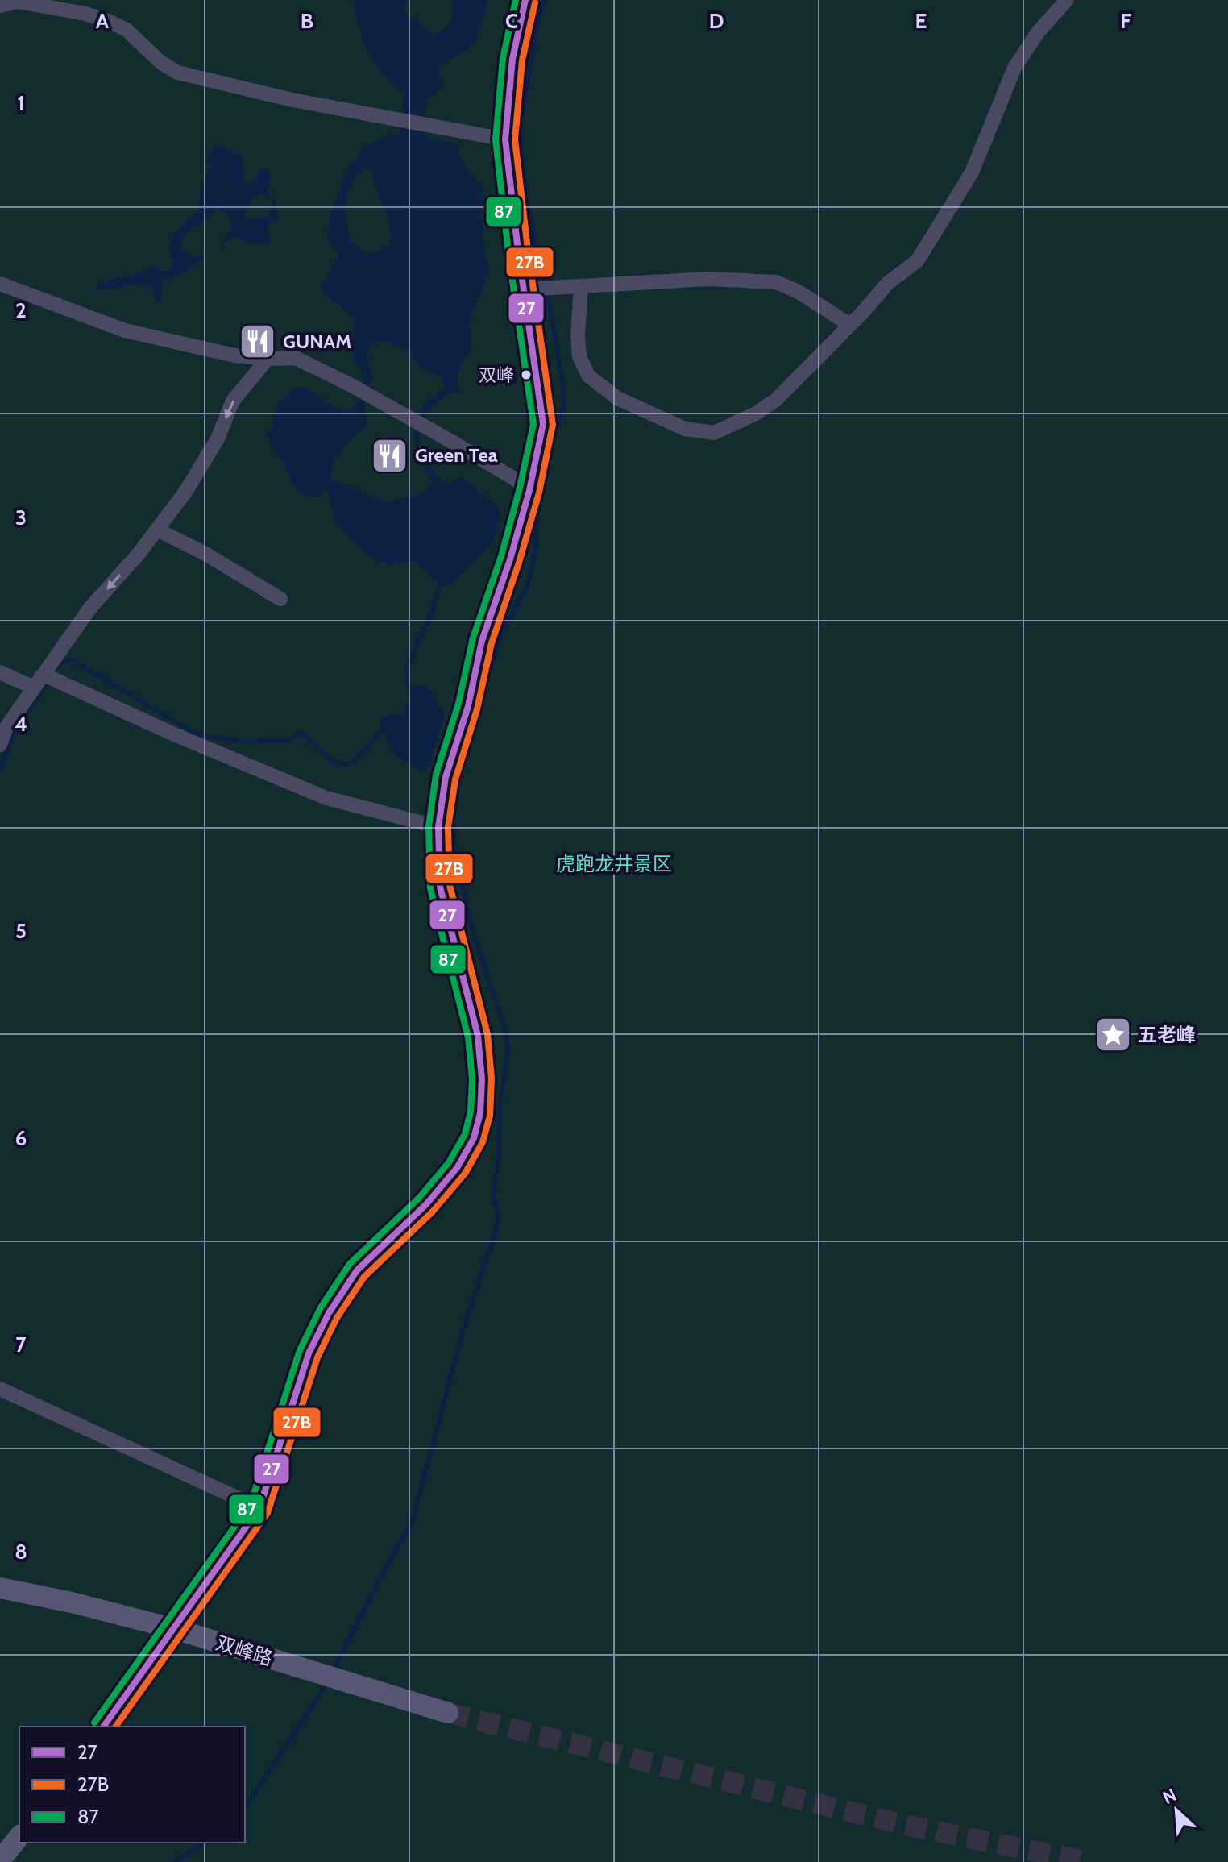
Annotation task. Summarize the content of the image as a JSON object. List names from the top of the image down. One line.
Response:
{"streets":{"street":["双峰路"]},"parks":["虎跑龙井景区"],"places":{"restaurant":["GUNAM","Green Tea"],"other":["双峰"],"place":["五老峰"]},"lines":["transit line 27","transit line 87","transit line 27B"],"legend":["27","27B","87"],"north":"top left","grid":{"columns":["A","B","C","D","E","F"],"rows":["1","2","3","4","5","6","7","8"]}}
